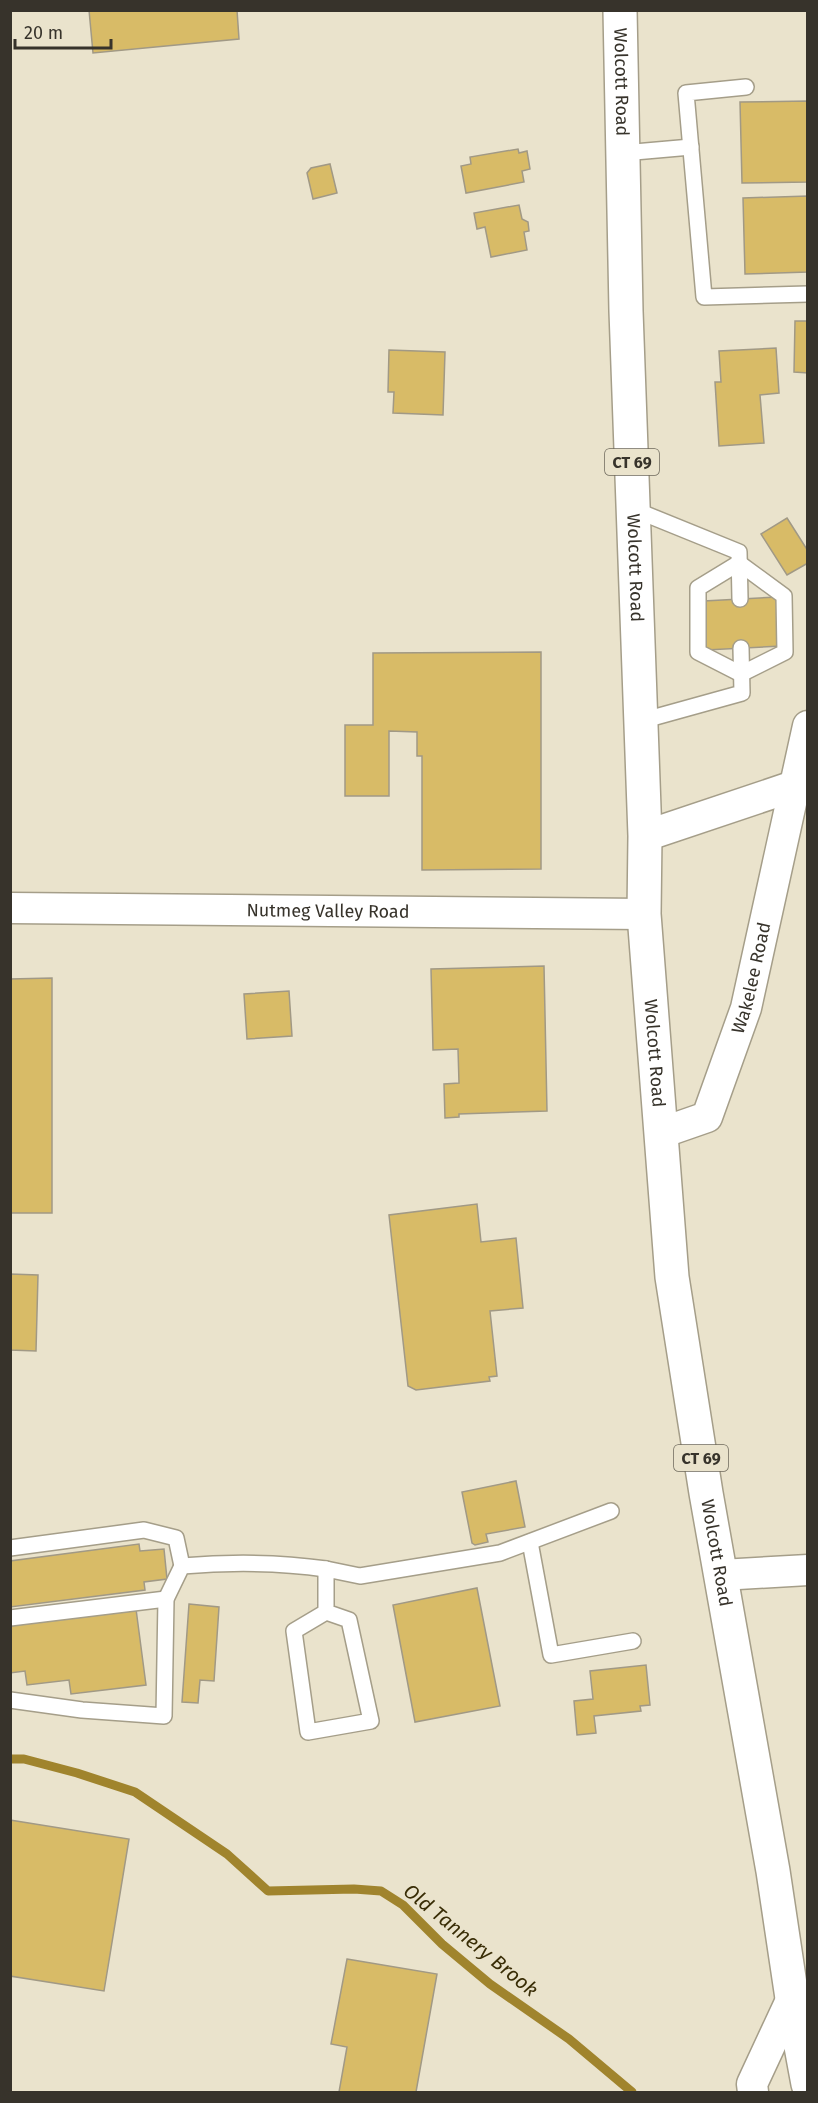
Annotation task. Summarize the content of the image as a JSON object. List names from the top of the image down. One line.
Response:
{"streets":{"main road":["Wolcott Road","CT 69"],"street":["Nutmeg Valley Road","Wakelee Road"]},"crossings":[["Wolcott Road","Nutmeg Valley Road"],["Wolcott Road","Wakelee Road"]],"water":["Old Tannery Brook"],"scale_bar":"20 m"}
